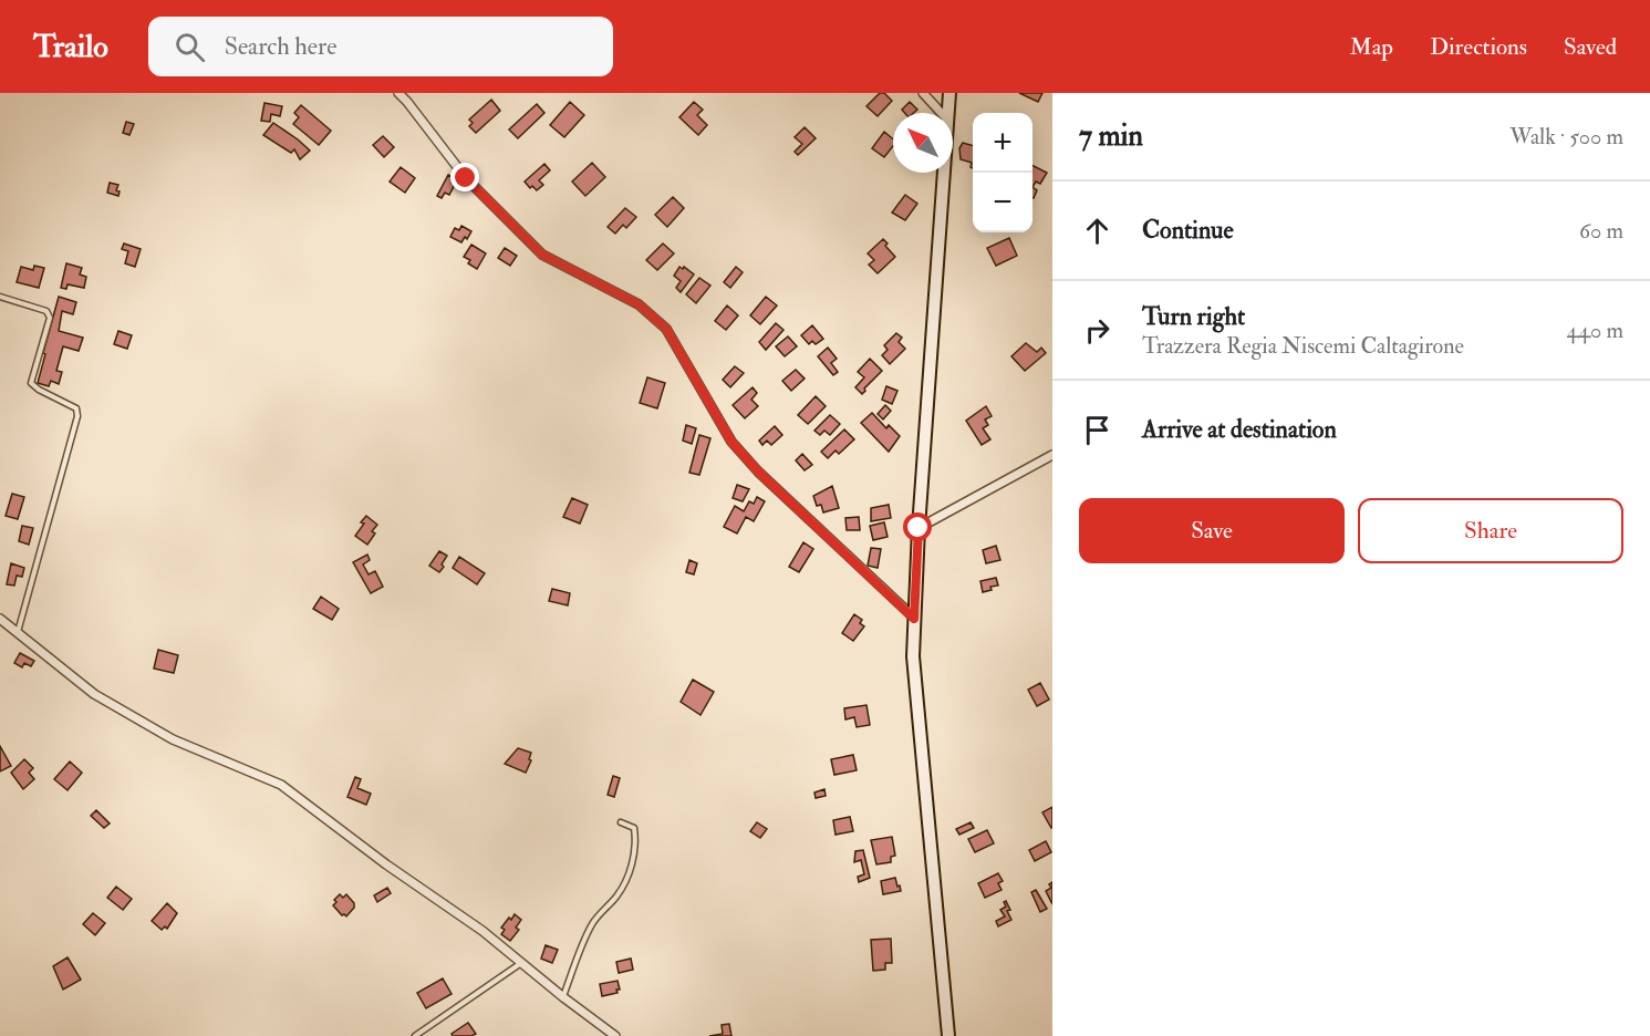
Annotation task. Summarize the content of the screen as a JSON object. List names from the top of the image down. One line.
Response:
{"north":"top left","page":{"header":"Trailo","search":"Search here","nav":["Map","Directions","Saved"],"heading":["7 min","Walk · 500 m"],"map_buttons":["+","−"],"list":[["Continue","60 m"],["Turn right","Trazzera Regia Niscemi Caltagirone","440 m"],"Arrive at destination"],"buttons":["Save","Share"]}}
